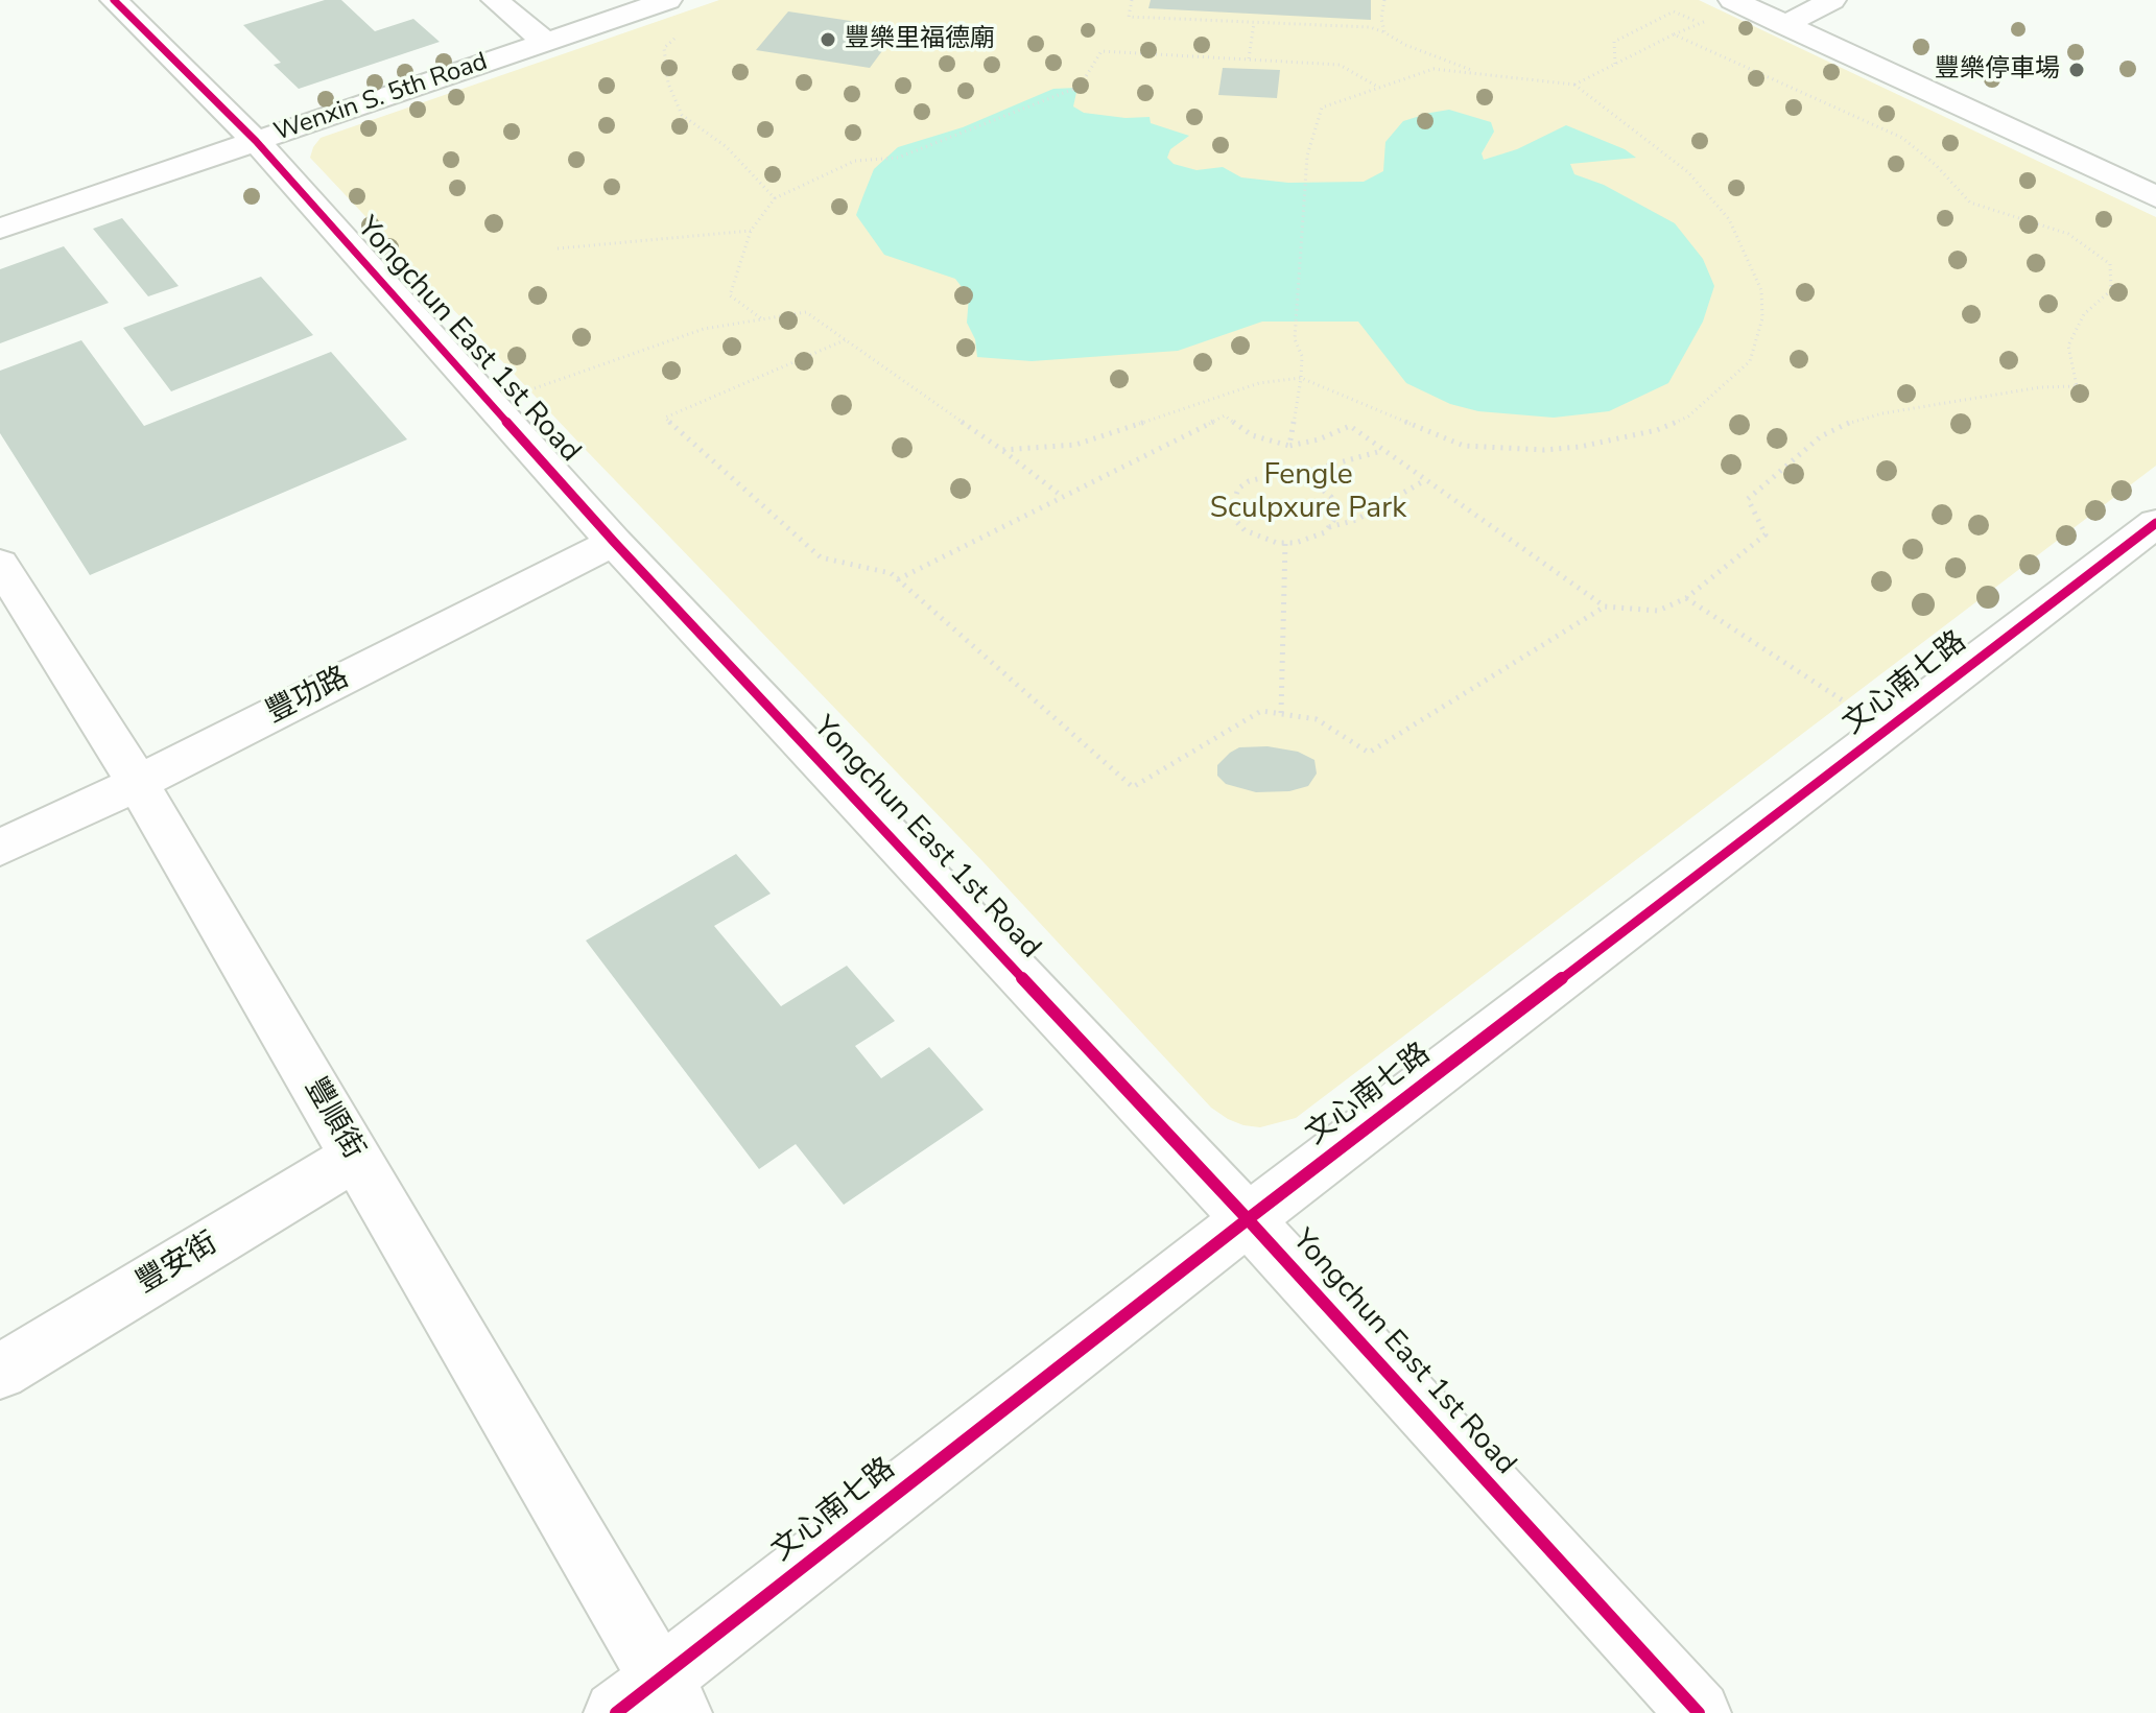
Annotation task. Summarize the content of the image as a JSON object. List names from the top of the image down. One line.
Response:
{"streets":{"street":["Wenxin S. 5th Road","Yongchun East 1st Road","文心南七路","豐功路","豐順街","豐安街"]},"crossings":[["Wenxin S. 5th Road","Yongchun East 1st Road"],["Yongchun East 1st Road","文心南七路"],["Yongchun East 1st Road","豐功路"],["文心南七路","豐順街"],["豐功路","豐順街"],["豐順街","豐安街"]],"parks":["Fengle Sculpxure Park"],"places":["豐樂里福德廟","豐樂停車場"]}
